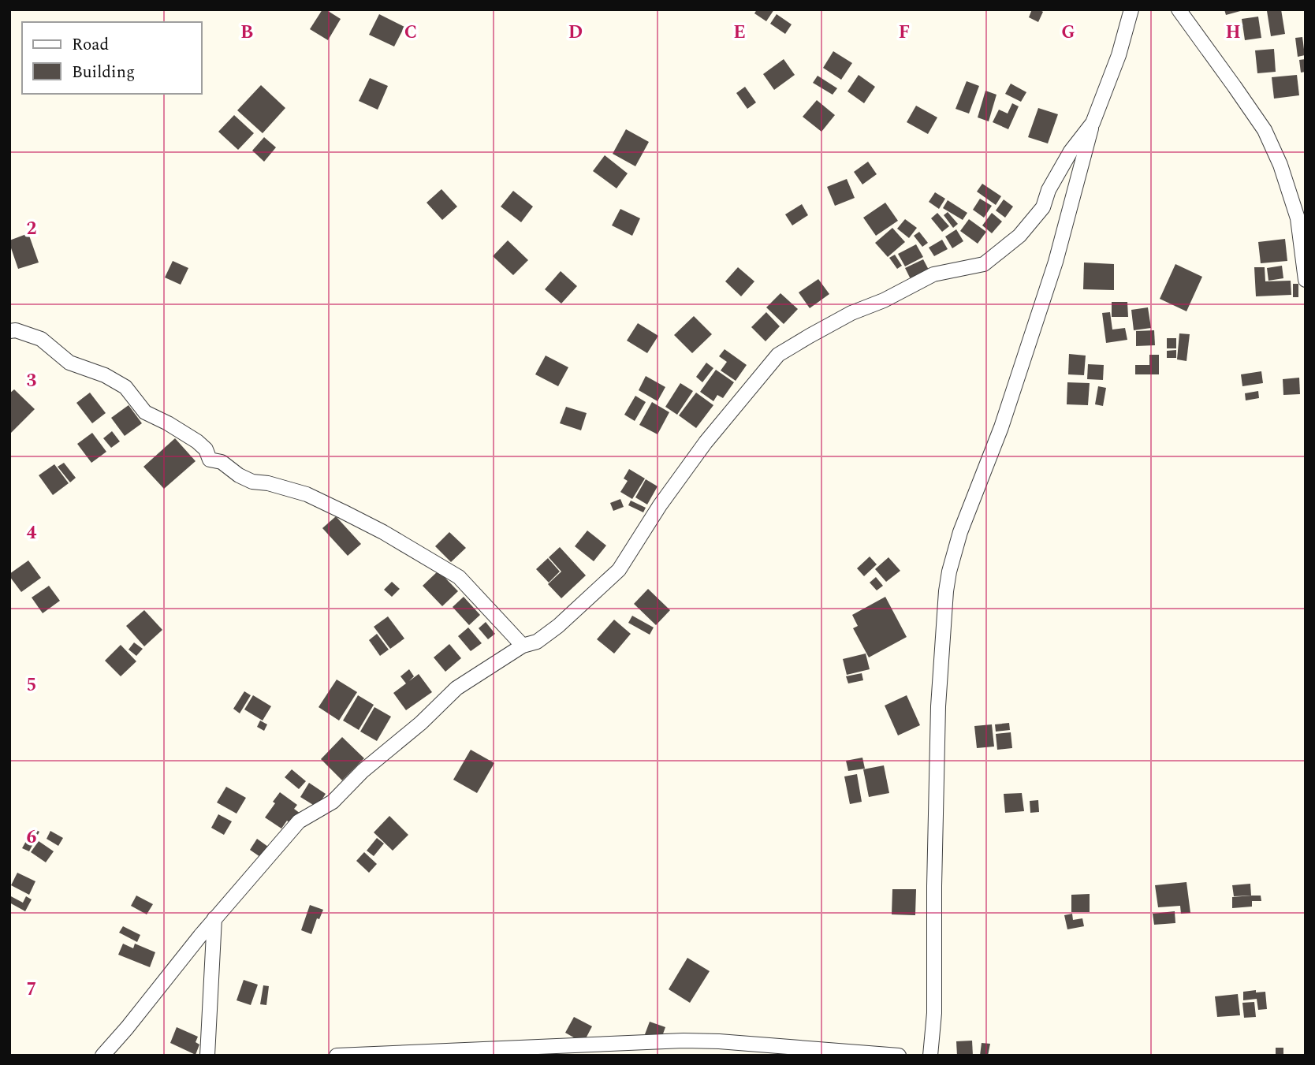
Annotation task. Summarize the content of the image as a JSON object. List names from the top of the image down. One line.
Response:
{"legend":["Road","Building"],"grid":{"columns":["B","C","D","E","F","G","H"],"rows":["2","3","4","5","6","7"]}}
